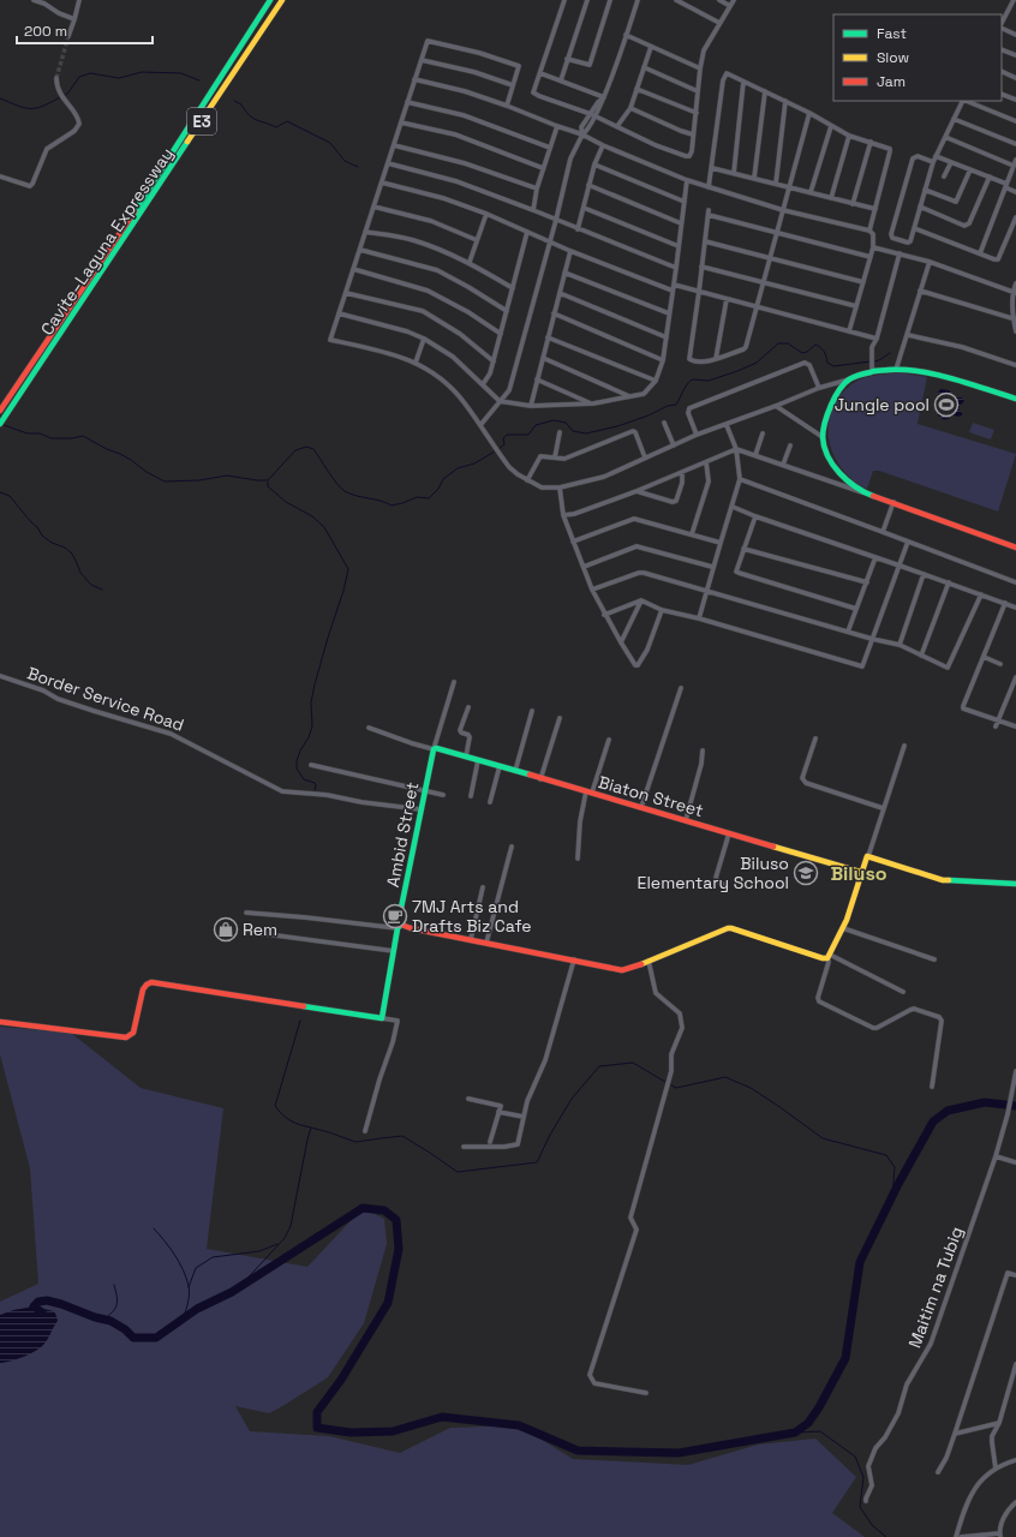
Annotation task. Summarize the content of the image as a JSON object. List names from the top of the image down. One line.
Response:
{"streets":{"main road":["E3","Cavite–Laguna Expressway","Biaton Street","Ambid Street"],"street":["Border Service Road","Maitim na Tubig"]},"crossings":[["Border Service Road","Ambid Street"],["Biaton Street","Ambid Street"]],"districts":["Biluso"],"places":{"sports":["Jungle pool"],"school or university":["Biluso Elementary School"],"cafe":["7MJ Arts and Drafts Biz Cafe"],"shop":["Rem"]},"legend":["Fast","Slow","Jam"],"scale_bar":"200 m"}
